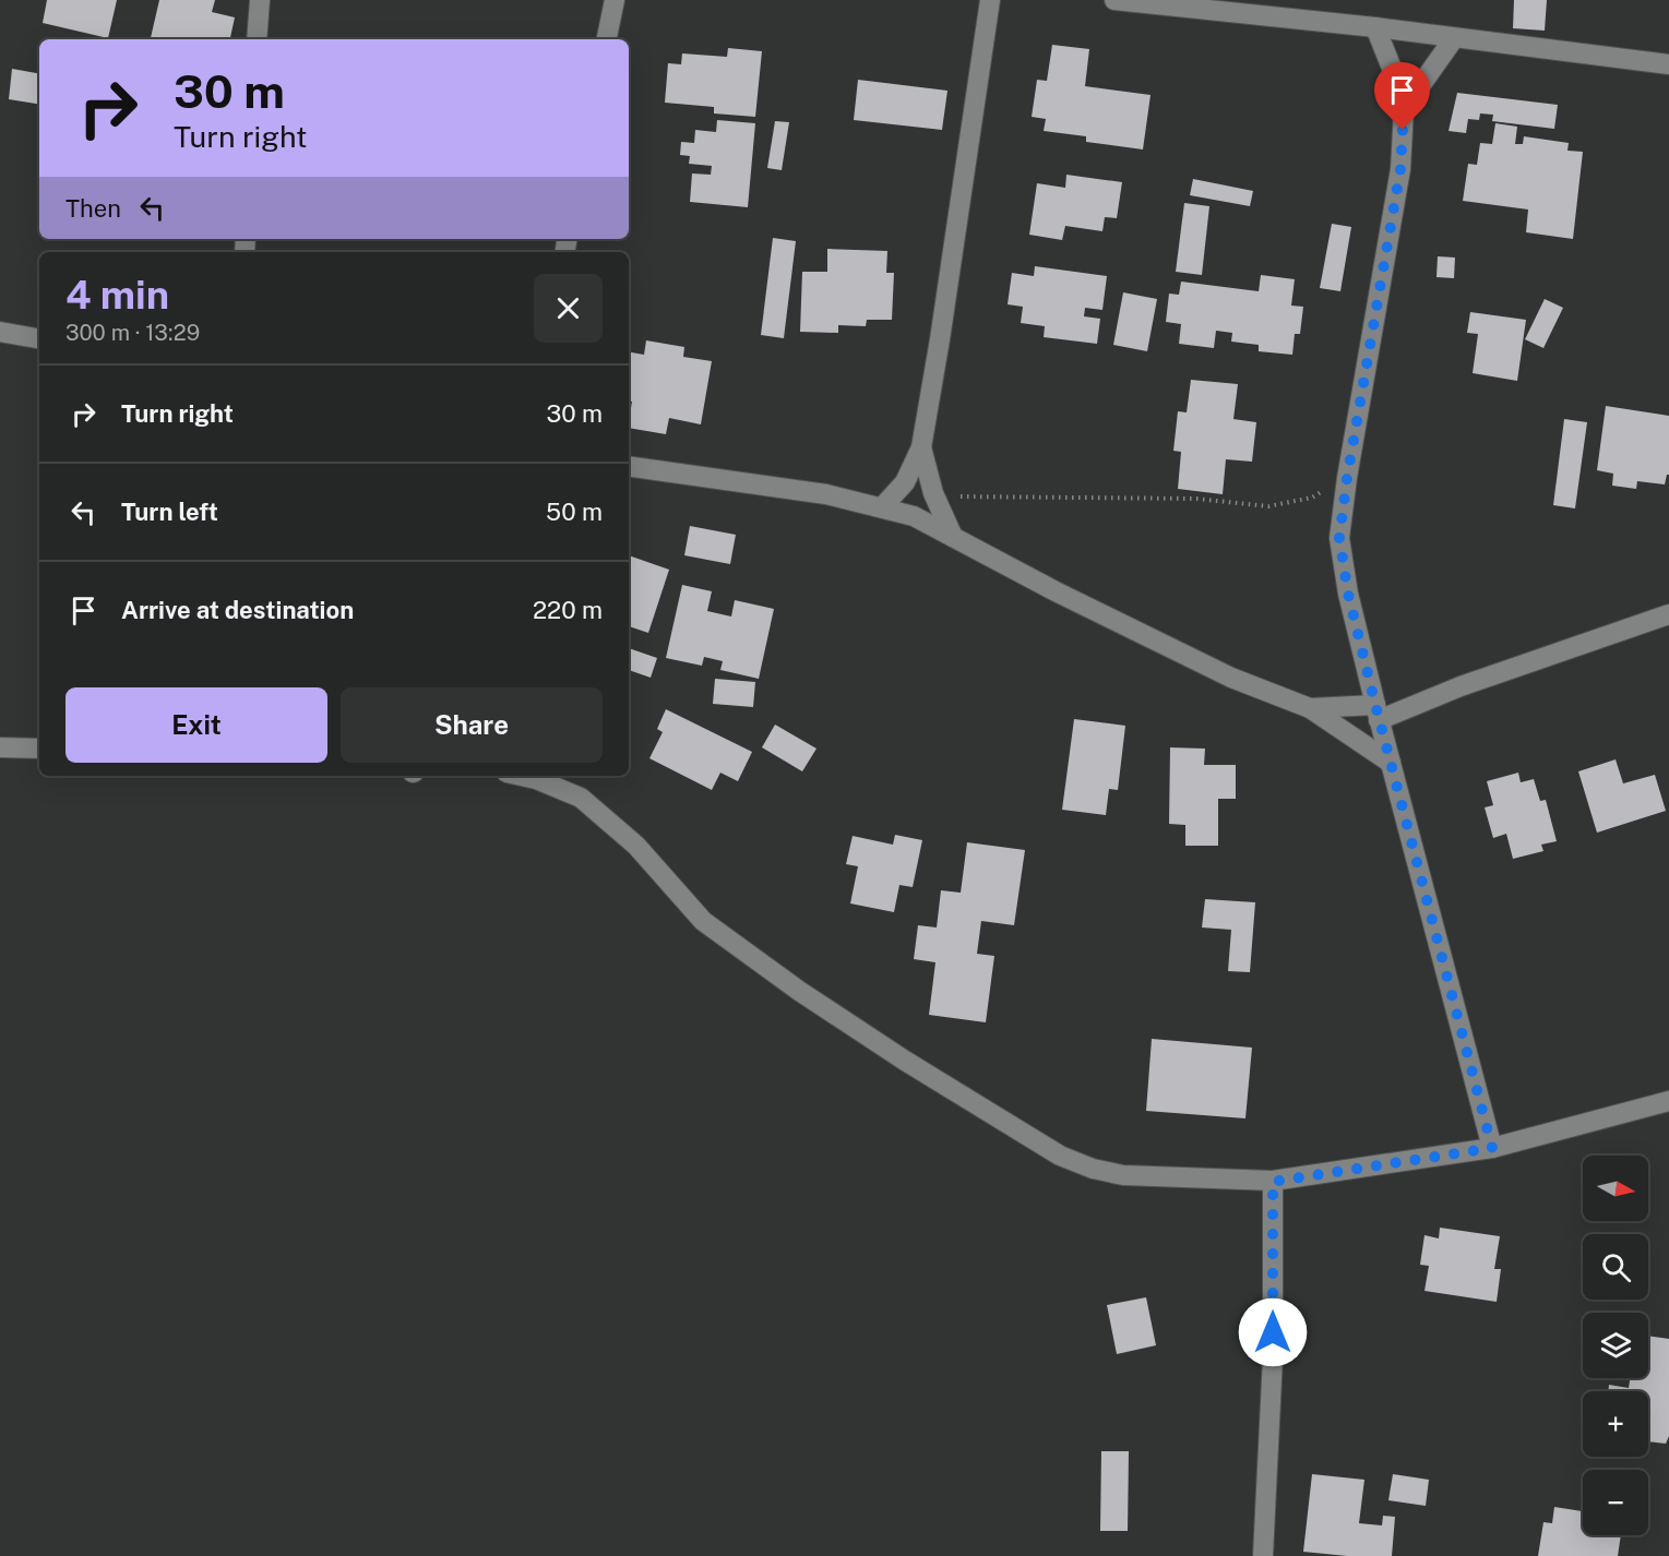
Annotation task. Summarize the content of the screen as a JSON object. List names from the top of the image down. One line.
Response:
{"north":"right","page":{"turn":["30 m","Turn right"],"then":"Then","heading":["4 min","300 m · 13:29"],"list":[{"name":"Turn right","value":"30 m"},{"name":"Turn left","value":"50 m"},{"name":"Arrive at destination","value":"220 m"}],"buttons":["Exit","Share"],"map_buttons":["+","−"]}}
